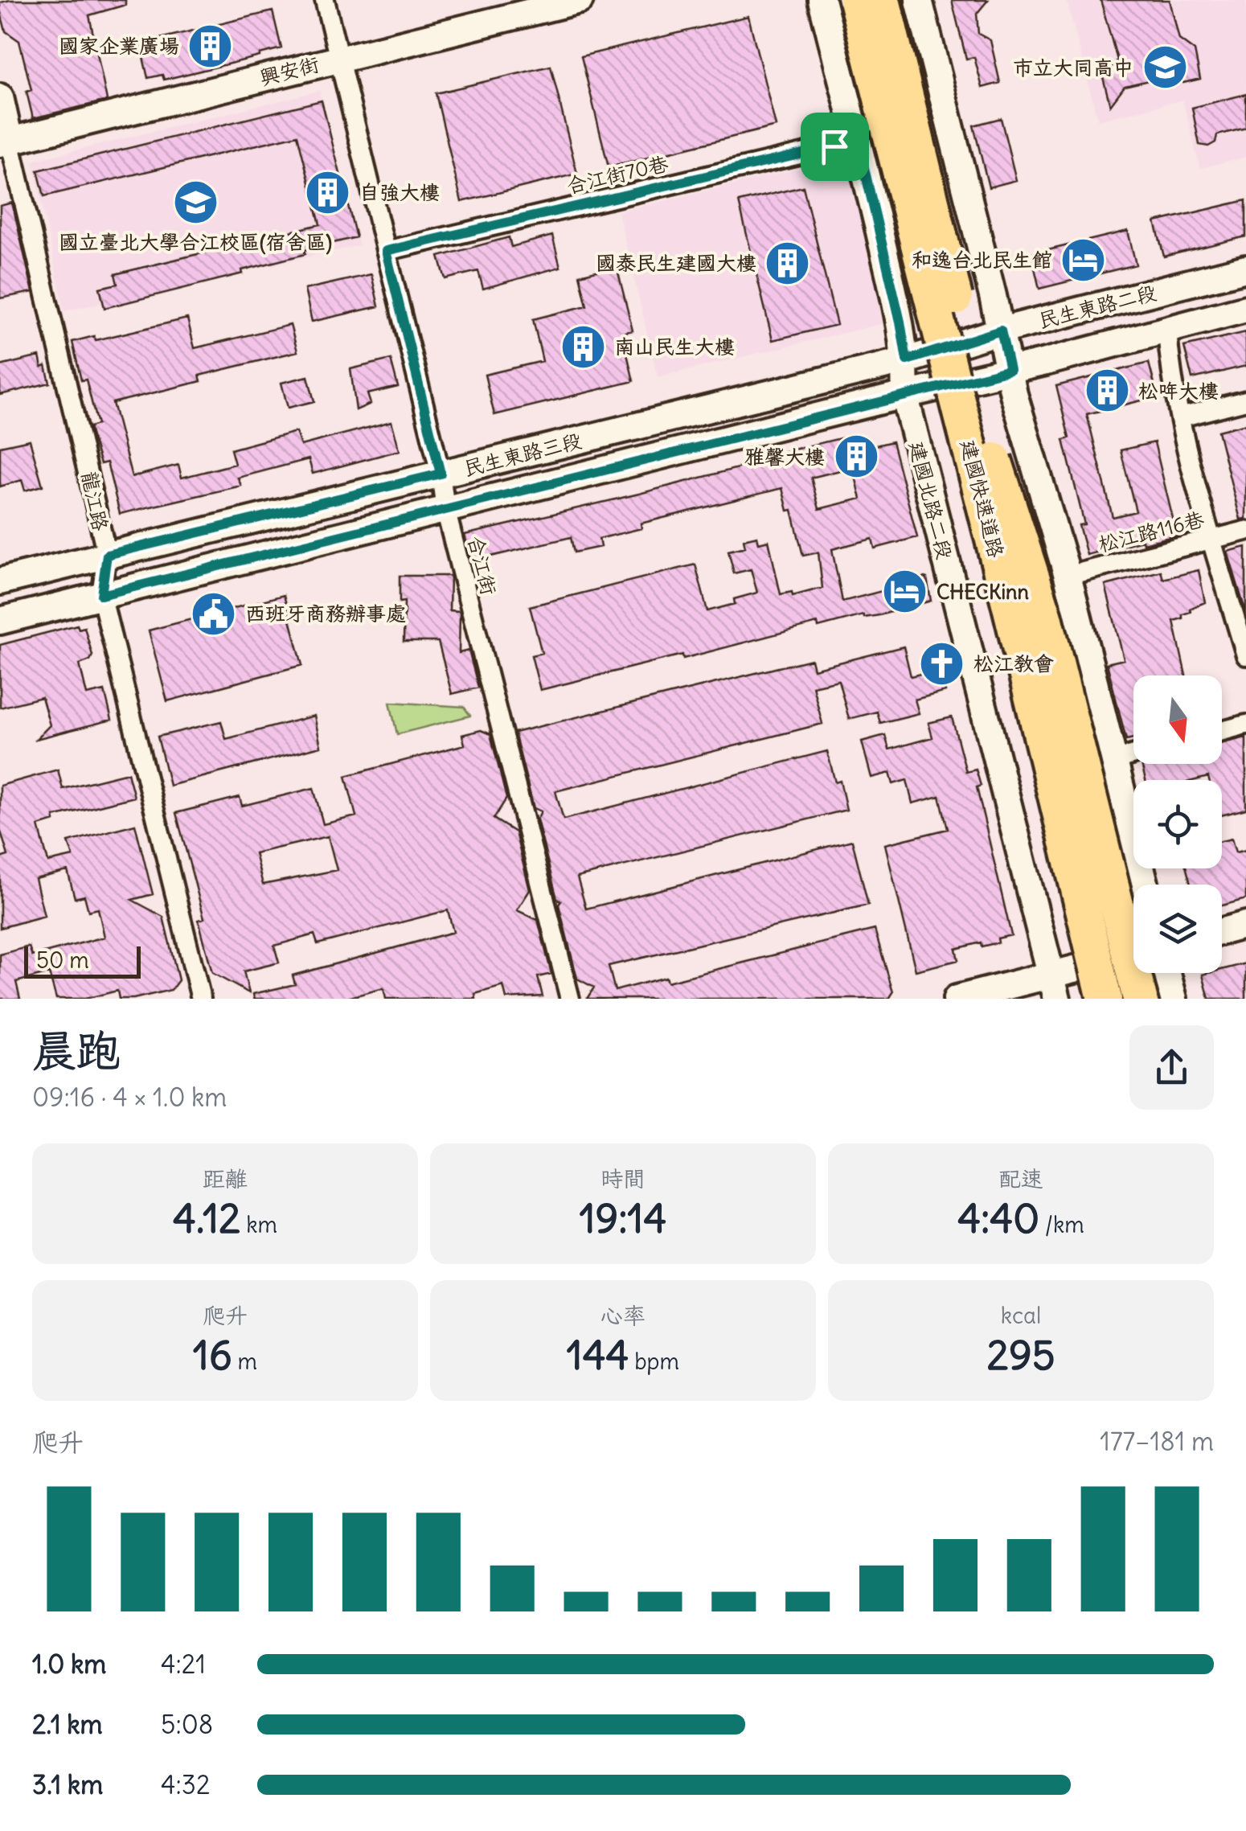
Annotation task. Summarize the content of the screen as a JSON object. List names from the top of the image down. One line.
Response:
{"streets":{"highway":["建國快速道路"],"street":["興安街","合江街70巷","民生東路二段","民生東路三段","建國北路二段","龍江路","松江路116巷","合江街"]},"crossings":[["興安街","龍江路"],["興安街","合江街"],["合江街70巷","建國北路二段"],["合江街70巷","合江街"],["民生東路二段","民生東路三段"],["民生東路三段","建國北路二段"],["民生東路三段","龍江路"],["民生東路三段","合江街"]],"places":{"building":["國家企業廣場","自強大樓","國泰民生建國大樓","南山民生大樓","松哖大樓","雅馨大樓"],"school or university":["市立大同高中","國立臺北大學合江校區(宿舍區)"],"hotel":["和逸台北民生館","CHECKinn"],"public building":["西班牙商務辦事處"],"church":["松江教會"]},"scale_bar":"50 m","north":"bottom","page":{"scale":"50 m","heading":["晨跑","09:16 · 4 × 1.0 km"],"stats":[["距離","4.12 km"],["時間","19:14"],["配速","4:40 /km"],["爬升","16 m"],["心率","144 bpm"],["kcal","295"]],"chart":["爬升","177–181 m"],"list":[{"name":"1.0 km","note":"4:21"},{"name":"2.1 km","note":"5:08"},{"name":"3.1 km","note":"4:32"}]}}
